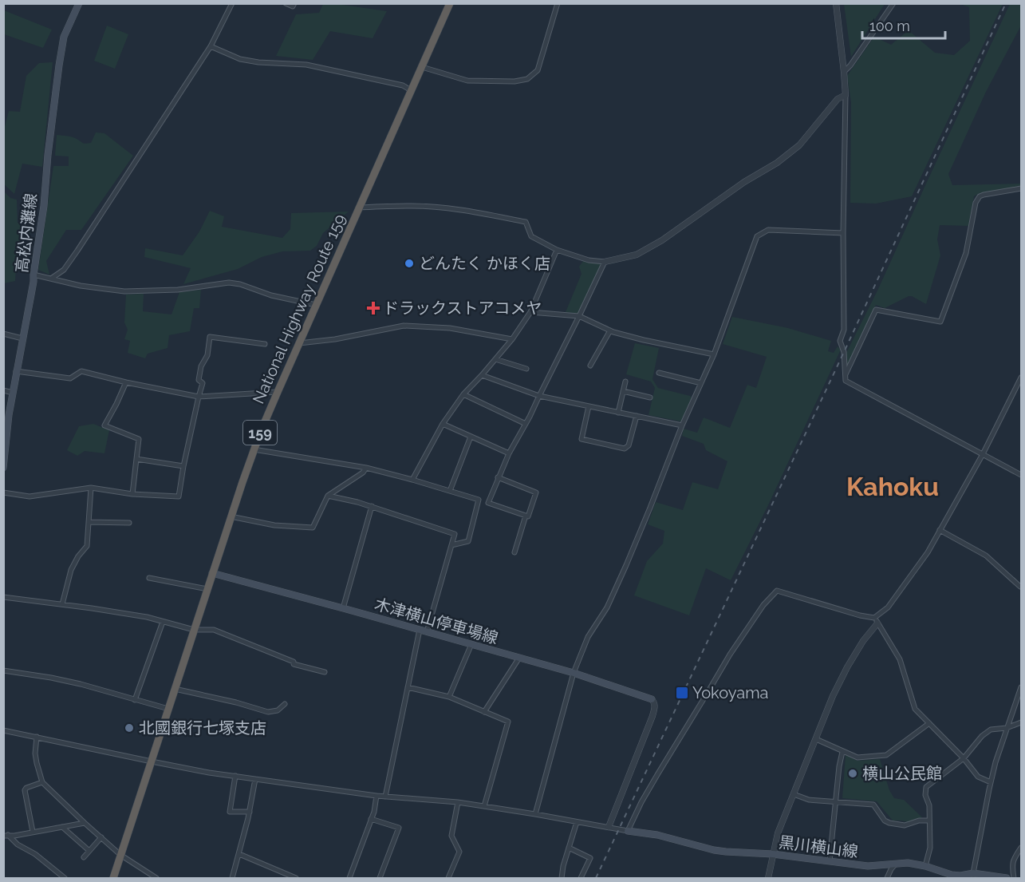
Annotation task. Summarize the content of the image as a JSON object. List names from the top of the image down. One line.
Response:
{"streets":{"highway":["National Highway Route 159","159"],"main road":["高松内灘線","木津横山停車場線","黒川横山線"]},"crossings":[["National Highway Route 159","木津横山停車場線"]],"districts":["Kahoku"],"places":{"other":["どんたく かほく店","北國銀行七塚支店","横山公民館"],"health":["ドラックストアコメヤ"],"transit":["Yokoyama"]},"scale_bar":"100 m"}
